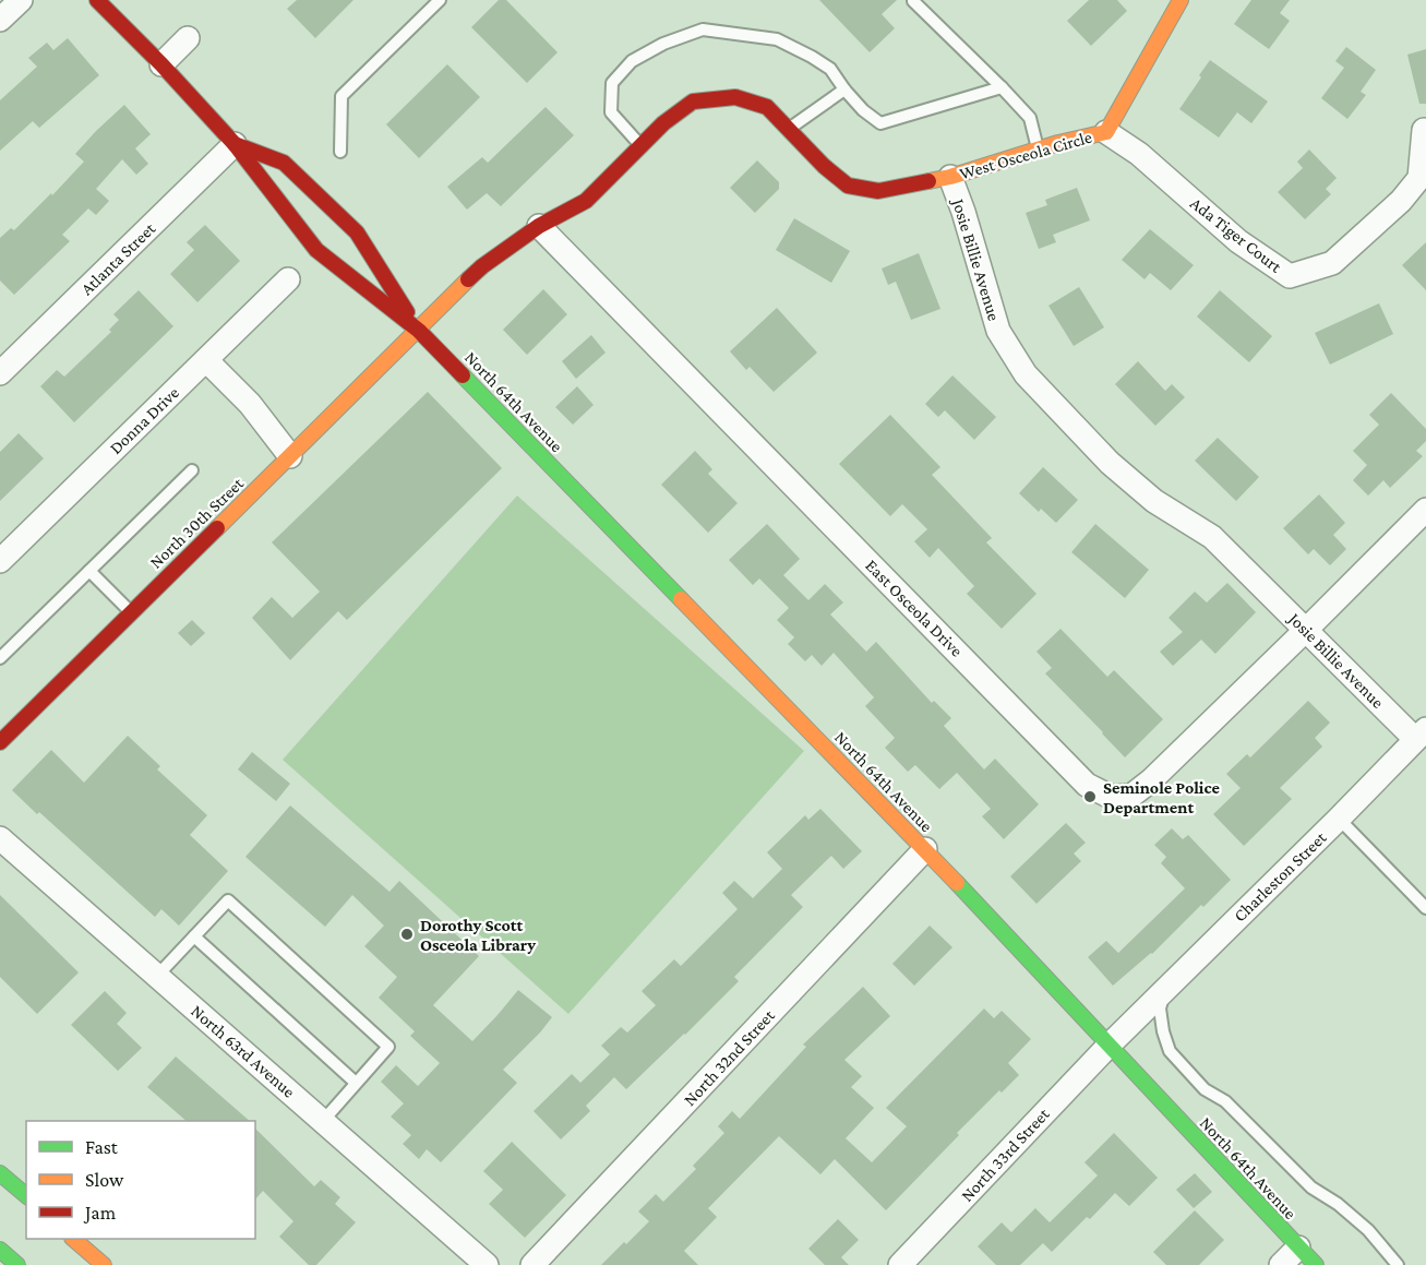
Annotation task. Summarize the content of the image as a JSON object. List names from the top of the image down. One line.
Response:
{"streets":{"main road":["West Osceola Circle","Josie Billie Avenue","North 64th Avenue","North 30th Street"],"street":["Ada Tiger Court","Atlanta Street","Donna Drive","East Osceola Drive","Charleston Street","North 63rd Avenue","North 32nd Street","North 33rd Street"]},"crossings":[["West Osceola Circle","Ada Tiger Court"],["West Osceola Circle","Josie Billie Avenue"],["Atlanta Street","North 64th Avenue"],["Josie Billie Avenue","North 64th Avenue"],["Josie Billie Avenue","North 30th Street"],["Josie Billie Avenue","East Osceola Drive"],["Josie Billie Avenue","Charleston Street"],["North 64th Avenue","North 30th Street"],["North 64th Avenue","North 32nd Street"],["North 64th Avenue","North 33rd Street"],["Charleston Street","North 33rd Street"]],"places":["Seminole Police Department","Dorothy Scott Osceola Library"],"legend":["Fast","Slow","Jam"]}
